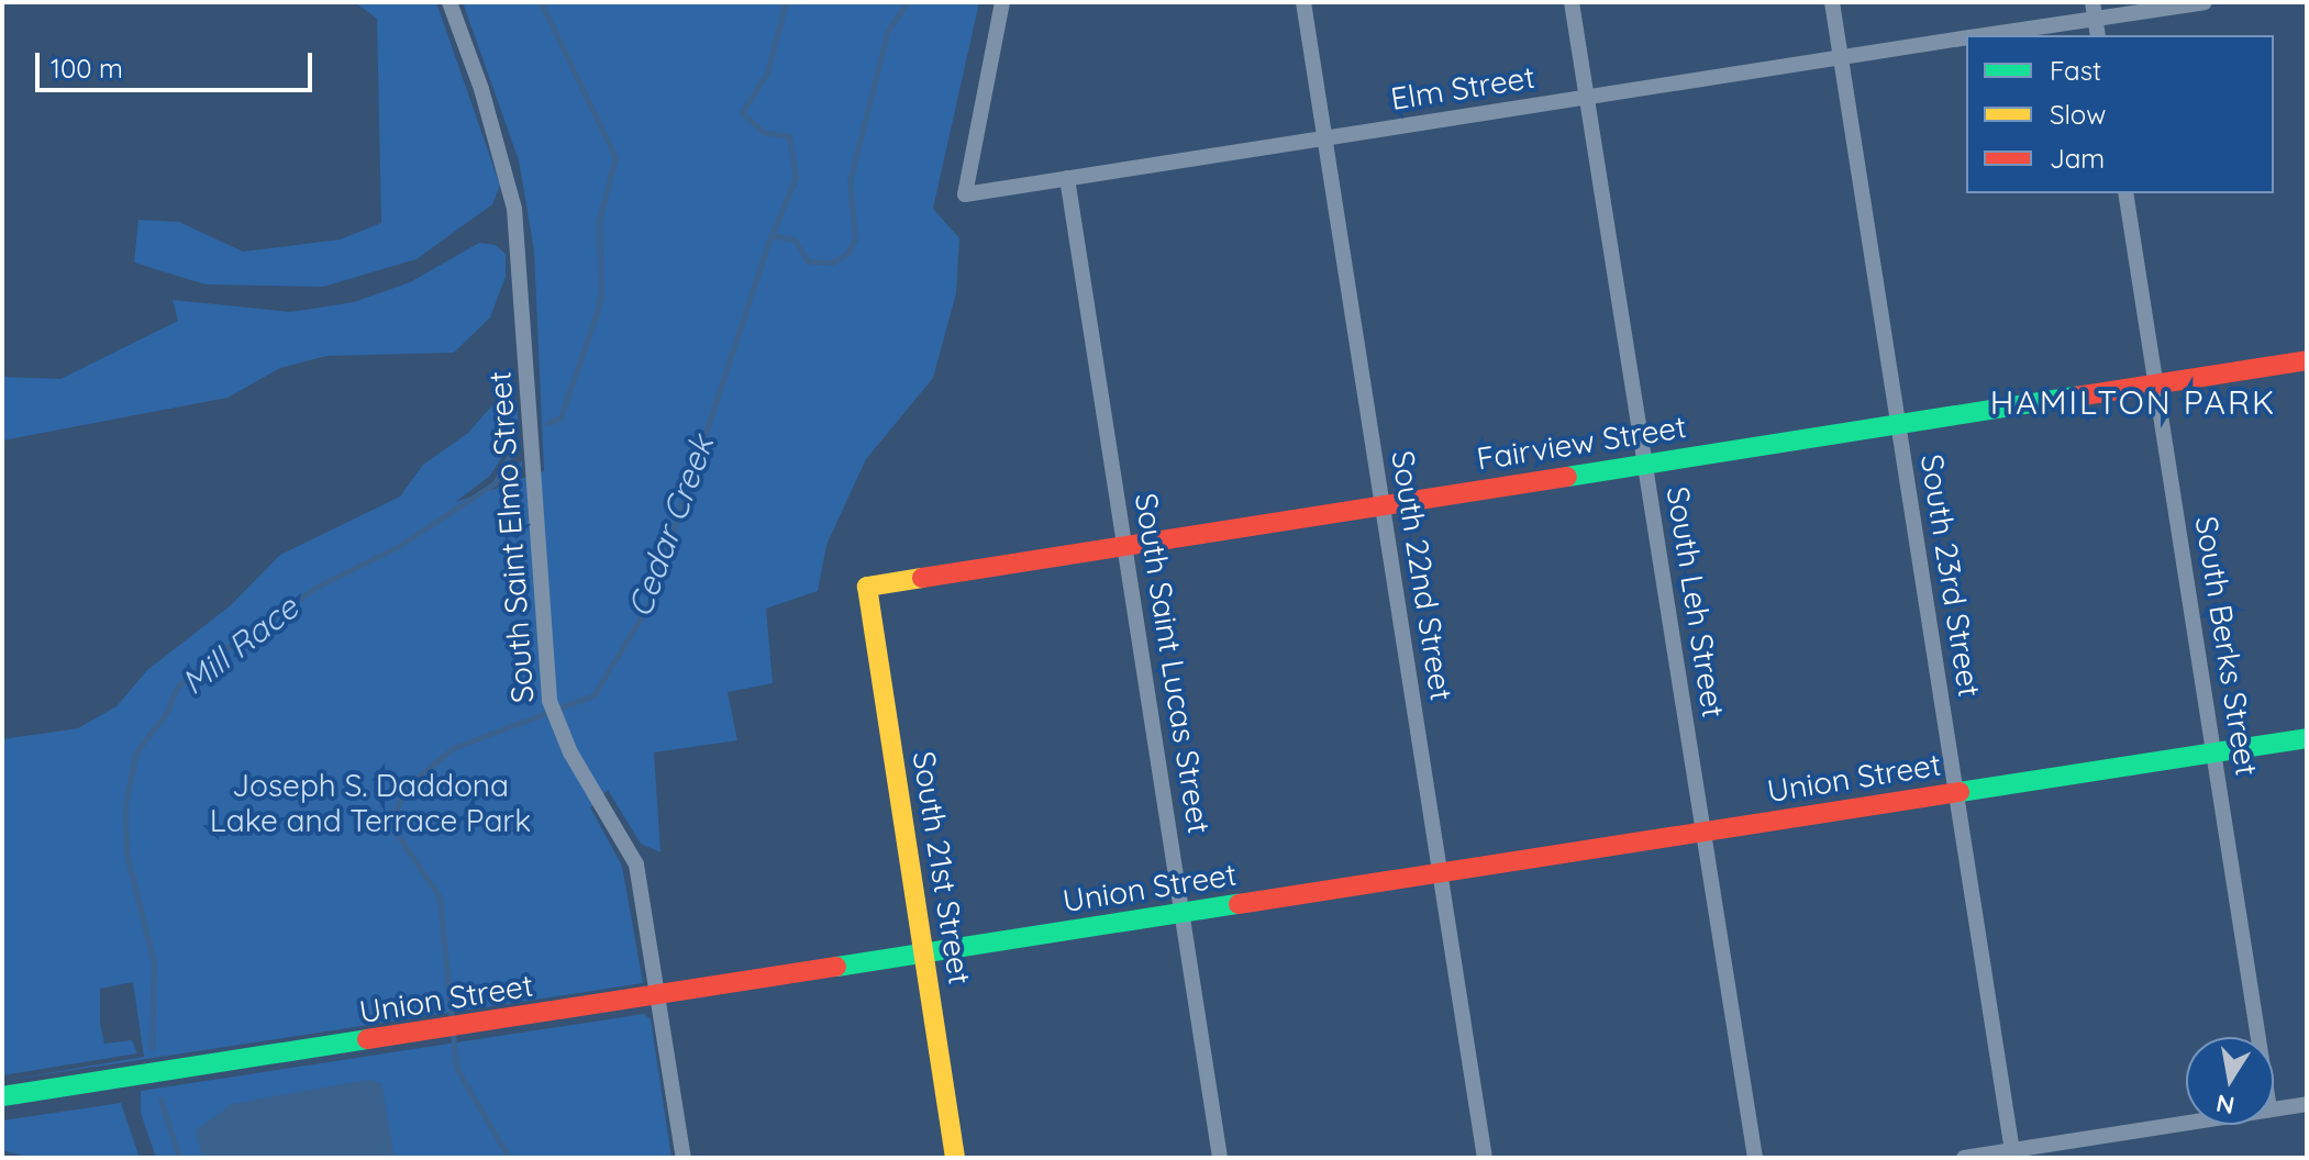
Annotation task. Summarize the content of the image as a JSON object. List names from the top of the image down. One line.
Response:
{"streets":{"street":["Elm Street","Fairview Street","South Saint Elmo Street","South 22nd Street","South 23rd Street","South Leh Street","South Berks Street","South Saint Lucas Street","Union Street","South 21st Street"]},"crossings":[["Elm Street","South 22nd Street"],["Elm Street","South 23rd Street"],["Elm Street","South Leh Street"],["Elm Street","South Saint Lucas Street"],["Fairview Street","South 22nd Street"],["Fairview Street","South 23rd Street"],["Fairview Street","South Leh Street"],["Fairview Street","South Berks Street"],["Fairview Street","South Saint Lucas Street"],["Fairview Street","South 21st Street"],["South Saint Elmo Street","Union Street"],["South 22nd Street","Union Street"],["South 23rd Street","Union Street"],["South Leh Street","Union Street"],["South Berks Street","Union Street"],["South Saint Lucas Street","Union Street"],["Union Street","South 21st Street"]],"districts":["HAMILTON PARK"],"water":["Cedar Creek","Mill Race"],"parks":["Joseph S. Daddona Lake and Terrace Park"],"legend":["Fast","Slow","Jam"],"scale_bar":"100 m","north":"bottom"}
